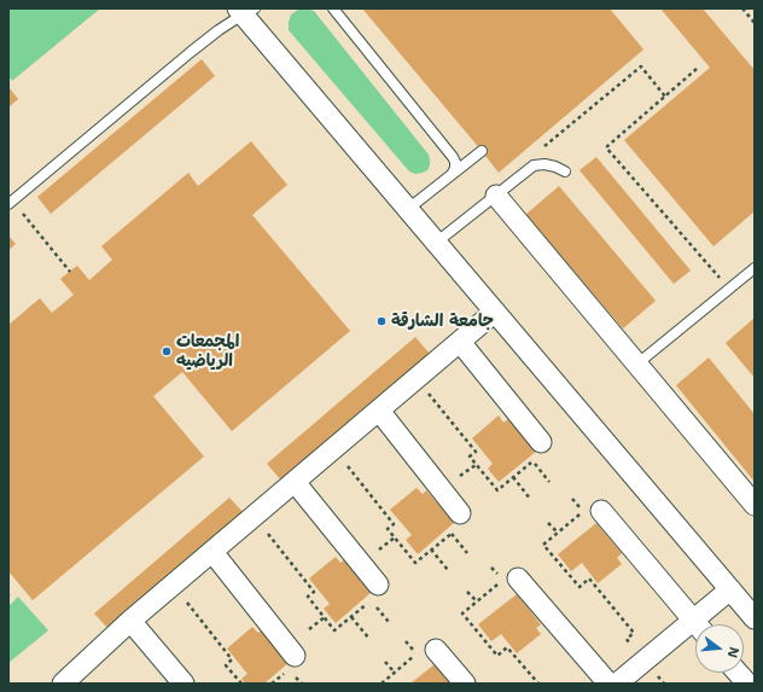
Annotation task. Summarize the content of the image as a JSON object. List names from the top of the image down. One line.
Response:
{"places":["جامعة الشارقة","المجمعات الرياضيه"],"north":"right"}
